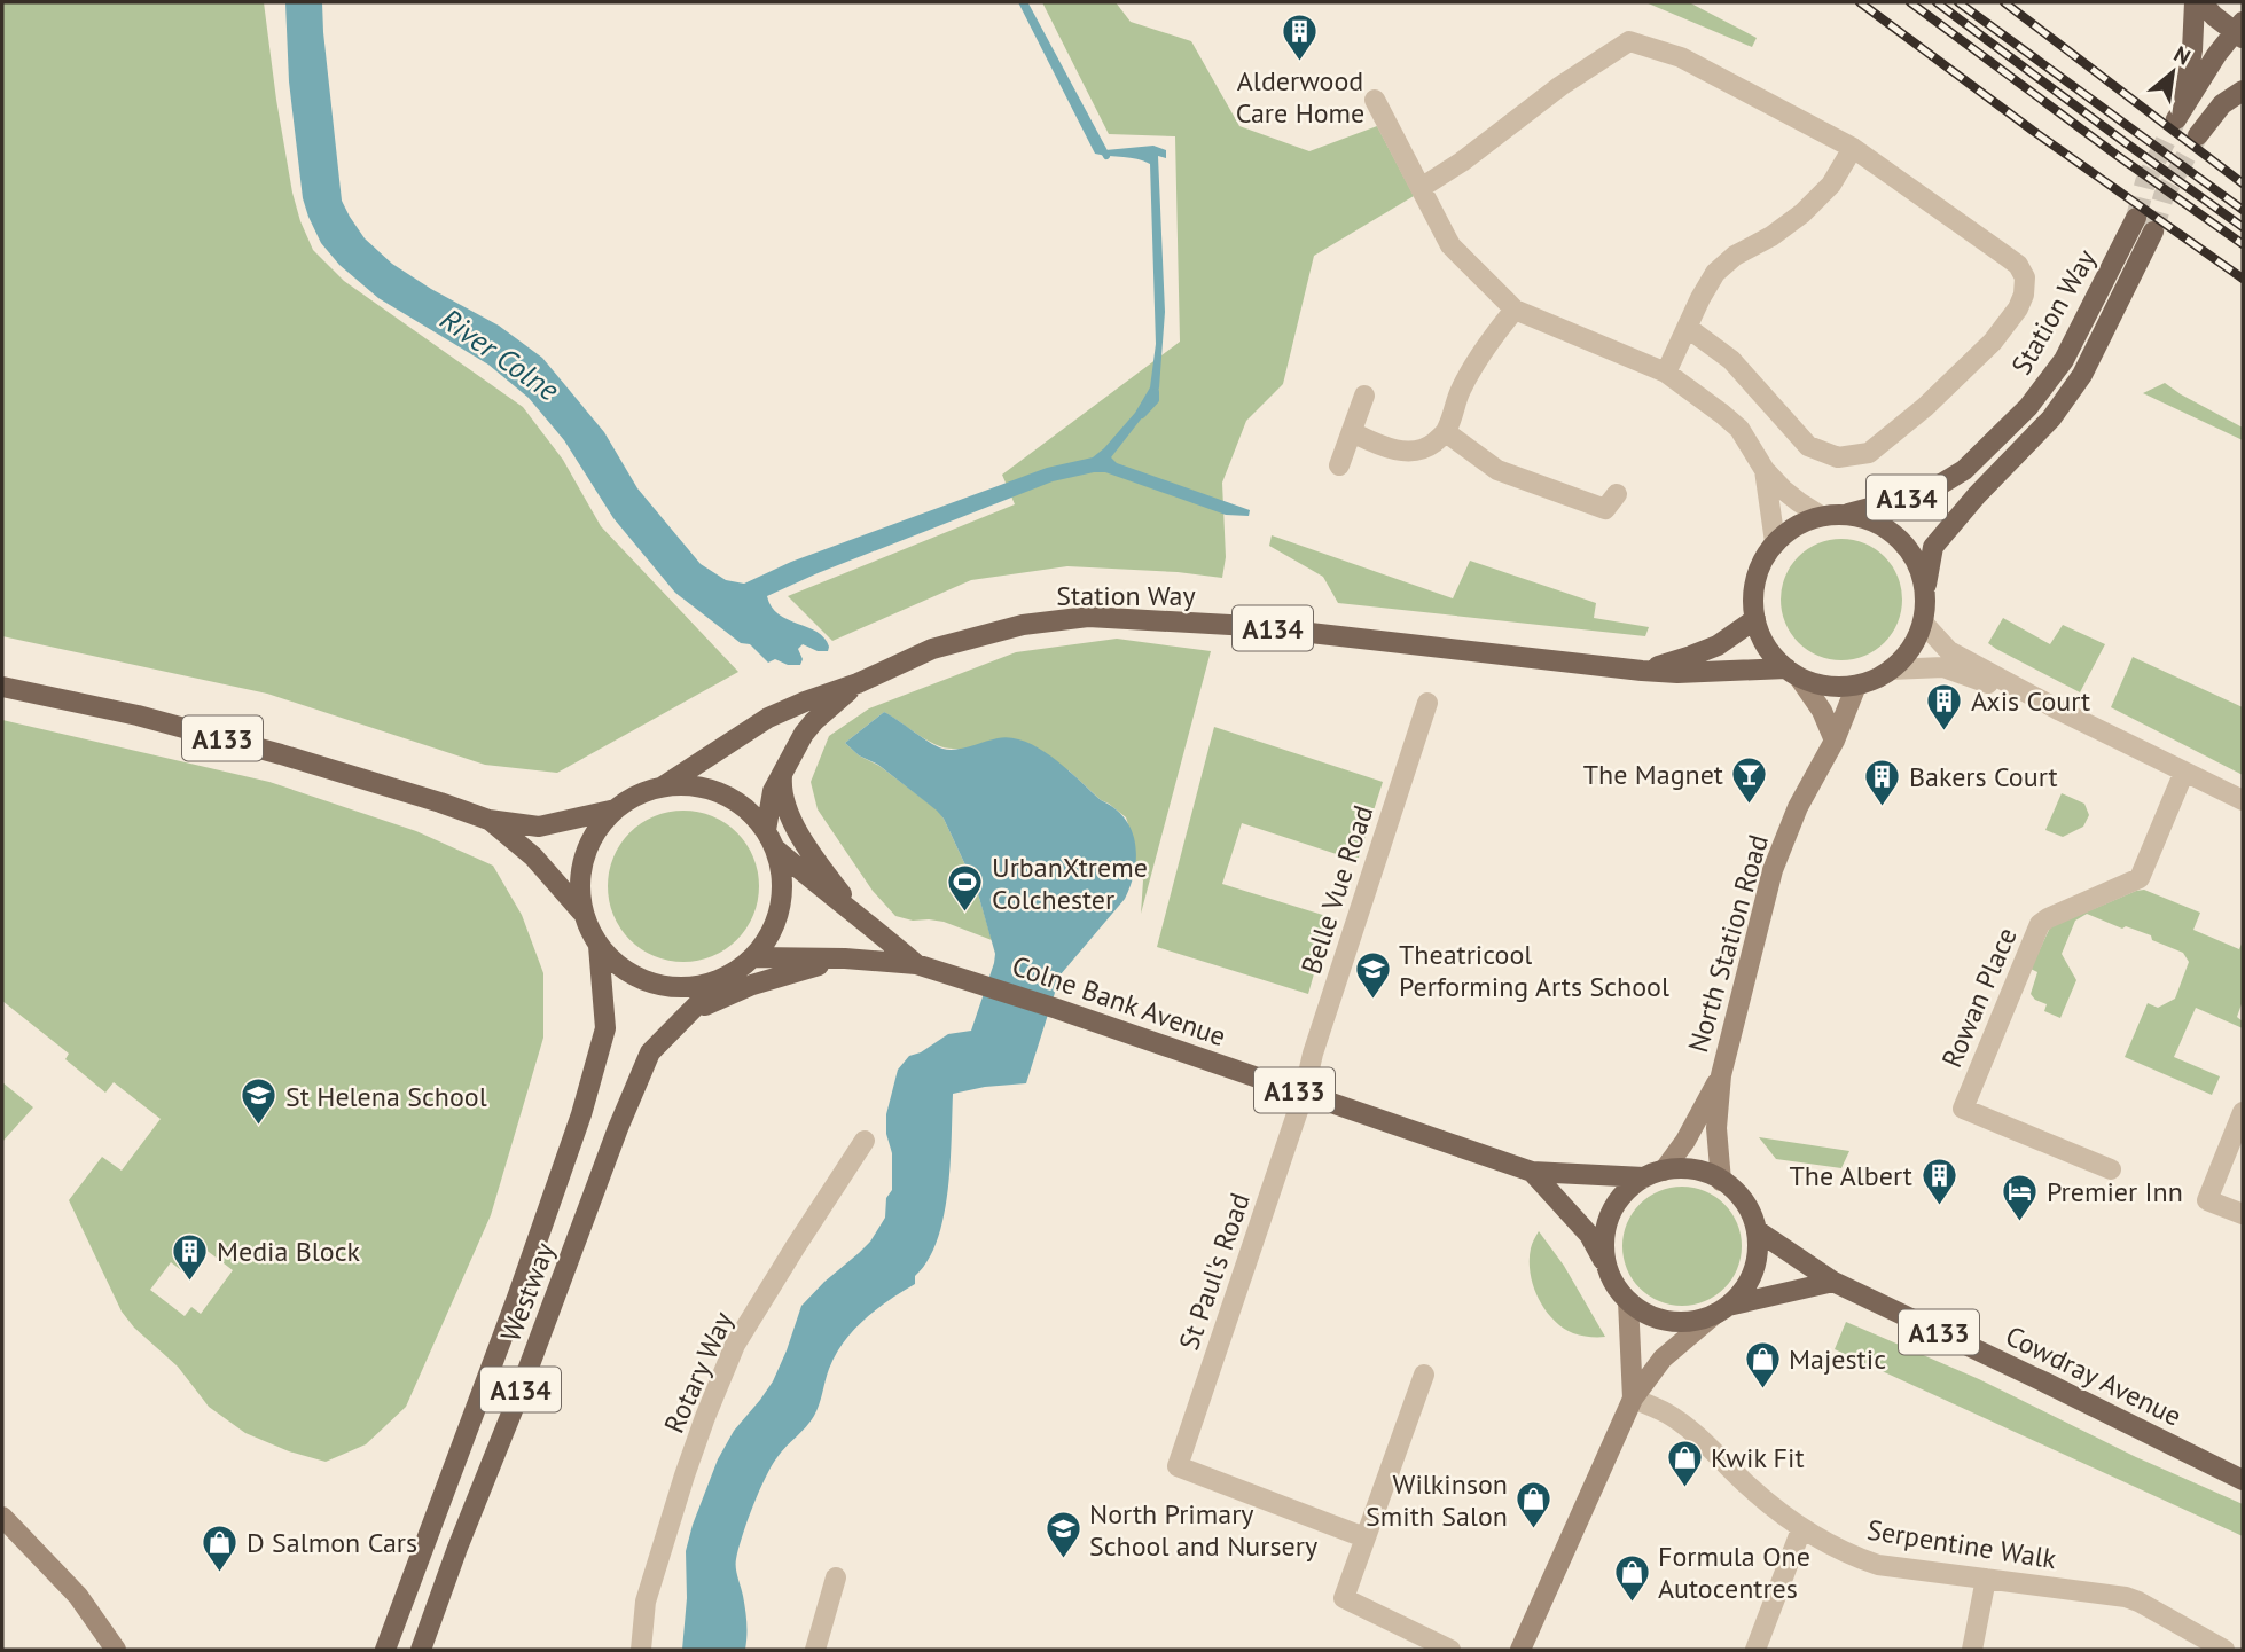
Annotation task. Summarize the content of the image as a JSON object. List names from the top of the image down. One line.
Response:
{"streets":{"main road":["Station Way","A134","A133","Colne Bank Avenue","Westway","Cowdray Avenue"],"street":["Belle Vue Road","North Station Road","Rowan Place","St Paul's Road","Rotary Way","Serpentine Walk"]},"crossings":[["Station Way","A134"],["Station Way","A133"],["Station Way","North Station Road"],["Station Way","Colne Bank Avenue"],["Station Way","Westway"],["A134","A133"],["A134","North Station Road"],["A134","Colne Bank Avenue"],["A134","Westway"],["A133","North Station Road"],["A133","Colne Bank Avenue"],["A133","Westway"],["A133","Cowdray Avenue"],["Belle Vue Road","Colne Bank Avenue"],["Belle Vue Road","St Paul's Road"],["North Station Road","Colne Bank Avenue"],["North Station Road","Cowdray Avenue"],["Colne Bank Avenue","St Paul's Road"],["Colne Bank Avenue","Westway"],["Colne Bank Avenue","Cowdray Avenue"]],"water":["River Colne"],"places":{"building":["Alderwood Care Home","Axis Court","Bakers Court","The Albert","Media Block"],"bar":["The Magnet"],"sports":["UrbanXtreme Colchester"],"school or university":["Theatricool Performing Arts School","St Helena School","North Primary School and Nursery"],"hotel":["Premier Inn"],"shop":["Majestic","Kwik Fit","Wilkinson Smith Salon","D Salmon Cars","Formula One Autocentres"]},"north":"top right"}
